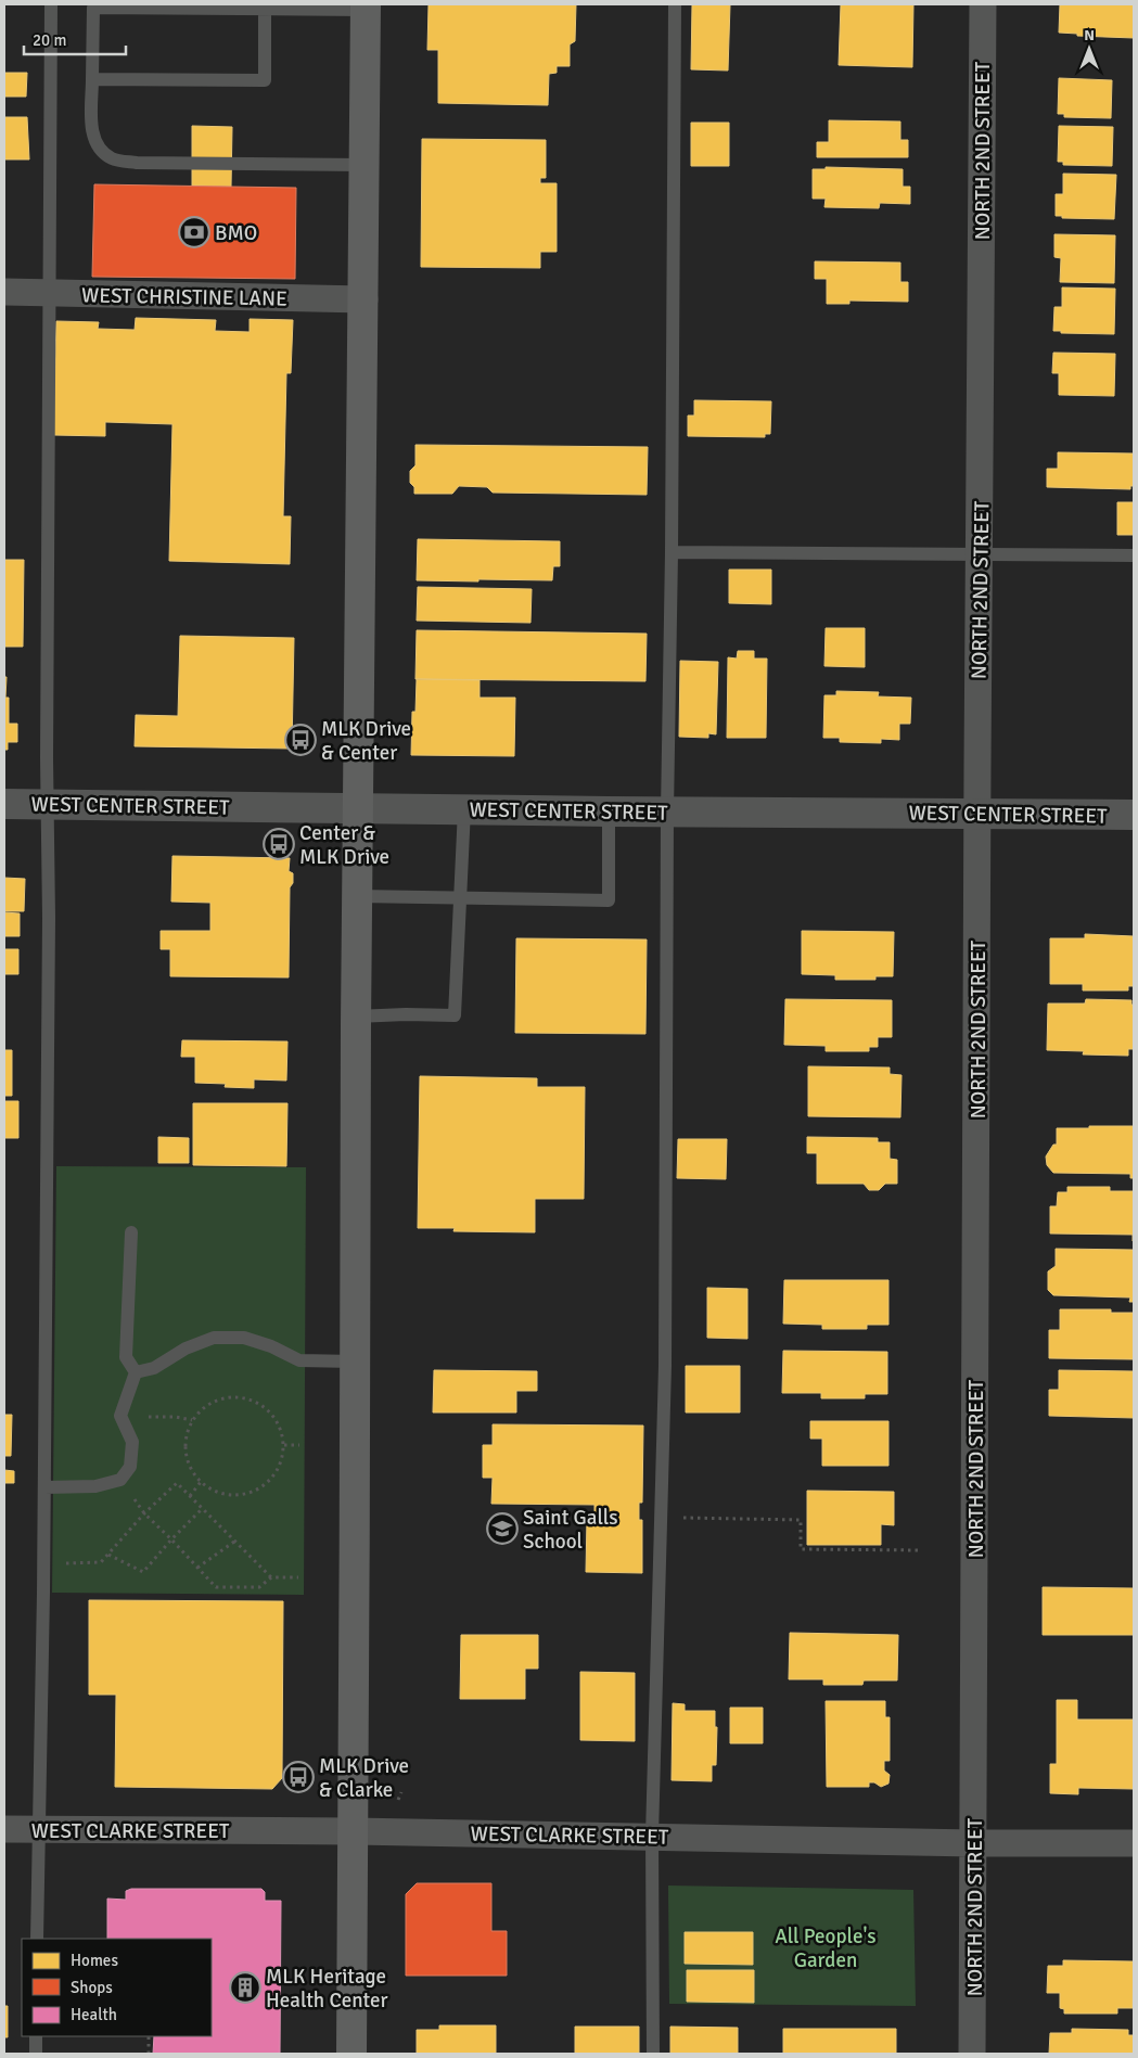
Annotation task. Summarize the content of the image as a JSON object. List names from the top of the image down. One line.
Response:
{"streets":{"street":["NORTH 2ND STREET","WEST CHRISTINE LANE","WEST CENTER STREET","WEST CLARKE STREET"]},"crossings":[["NORTH 2ND STREET","WEST CENTER STREET"],["NORTH 2ND STREET","WEST CLARKE STREET"]],"parks":["All People's Garden"],"places":{"bank":["BMO"],"bus stop":["MLK Drive & Center","Center & MLK Drive","MLK Drive & Clarke"],"school or university":["Saint Galls School"],"building":["MLK Heritage Health Center"]},"legend":["Homes","Shops","Health"],"scale_bar":"20 m","north":"top"}
